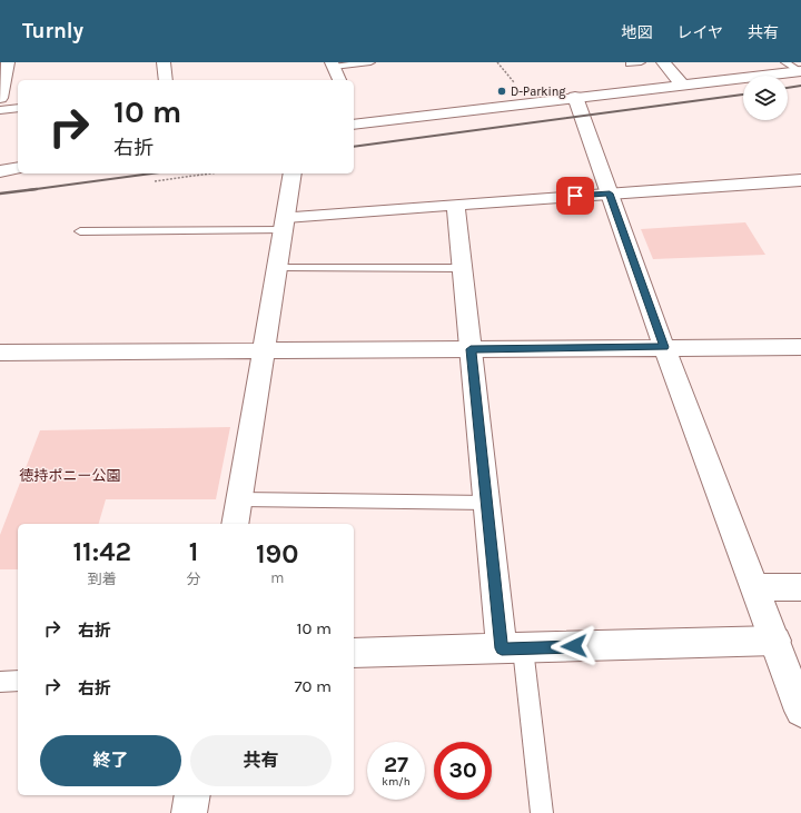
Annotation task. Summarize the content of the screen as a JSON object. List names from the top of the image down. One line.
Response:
{"parks":["徳持ポニー公園"],"places":["D-Parking"],"page":{"header":"Turnly","nav":["地図","レイヤ","共有"],"turn":["10 m","右折"],"eta":["11:42","到着","1","分","190","m"],"list":[{"name":"右折","value":"10 m"},{"name":"右折","value":"70 m"}],"buttons":["終了","共有"],"speed":"27 km/h","limit":"30"}}
